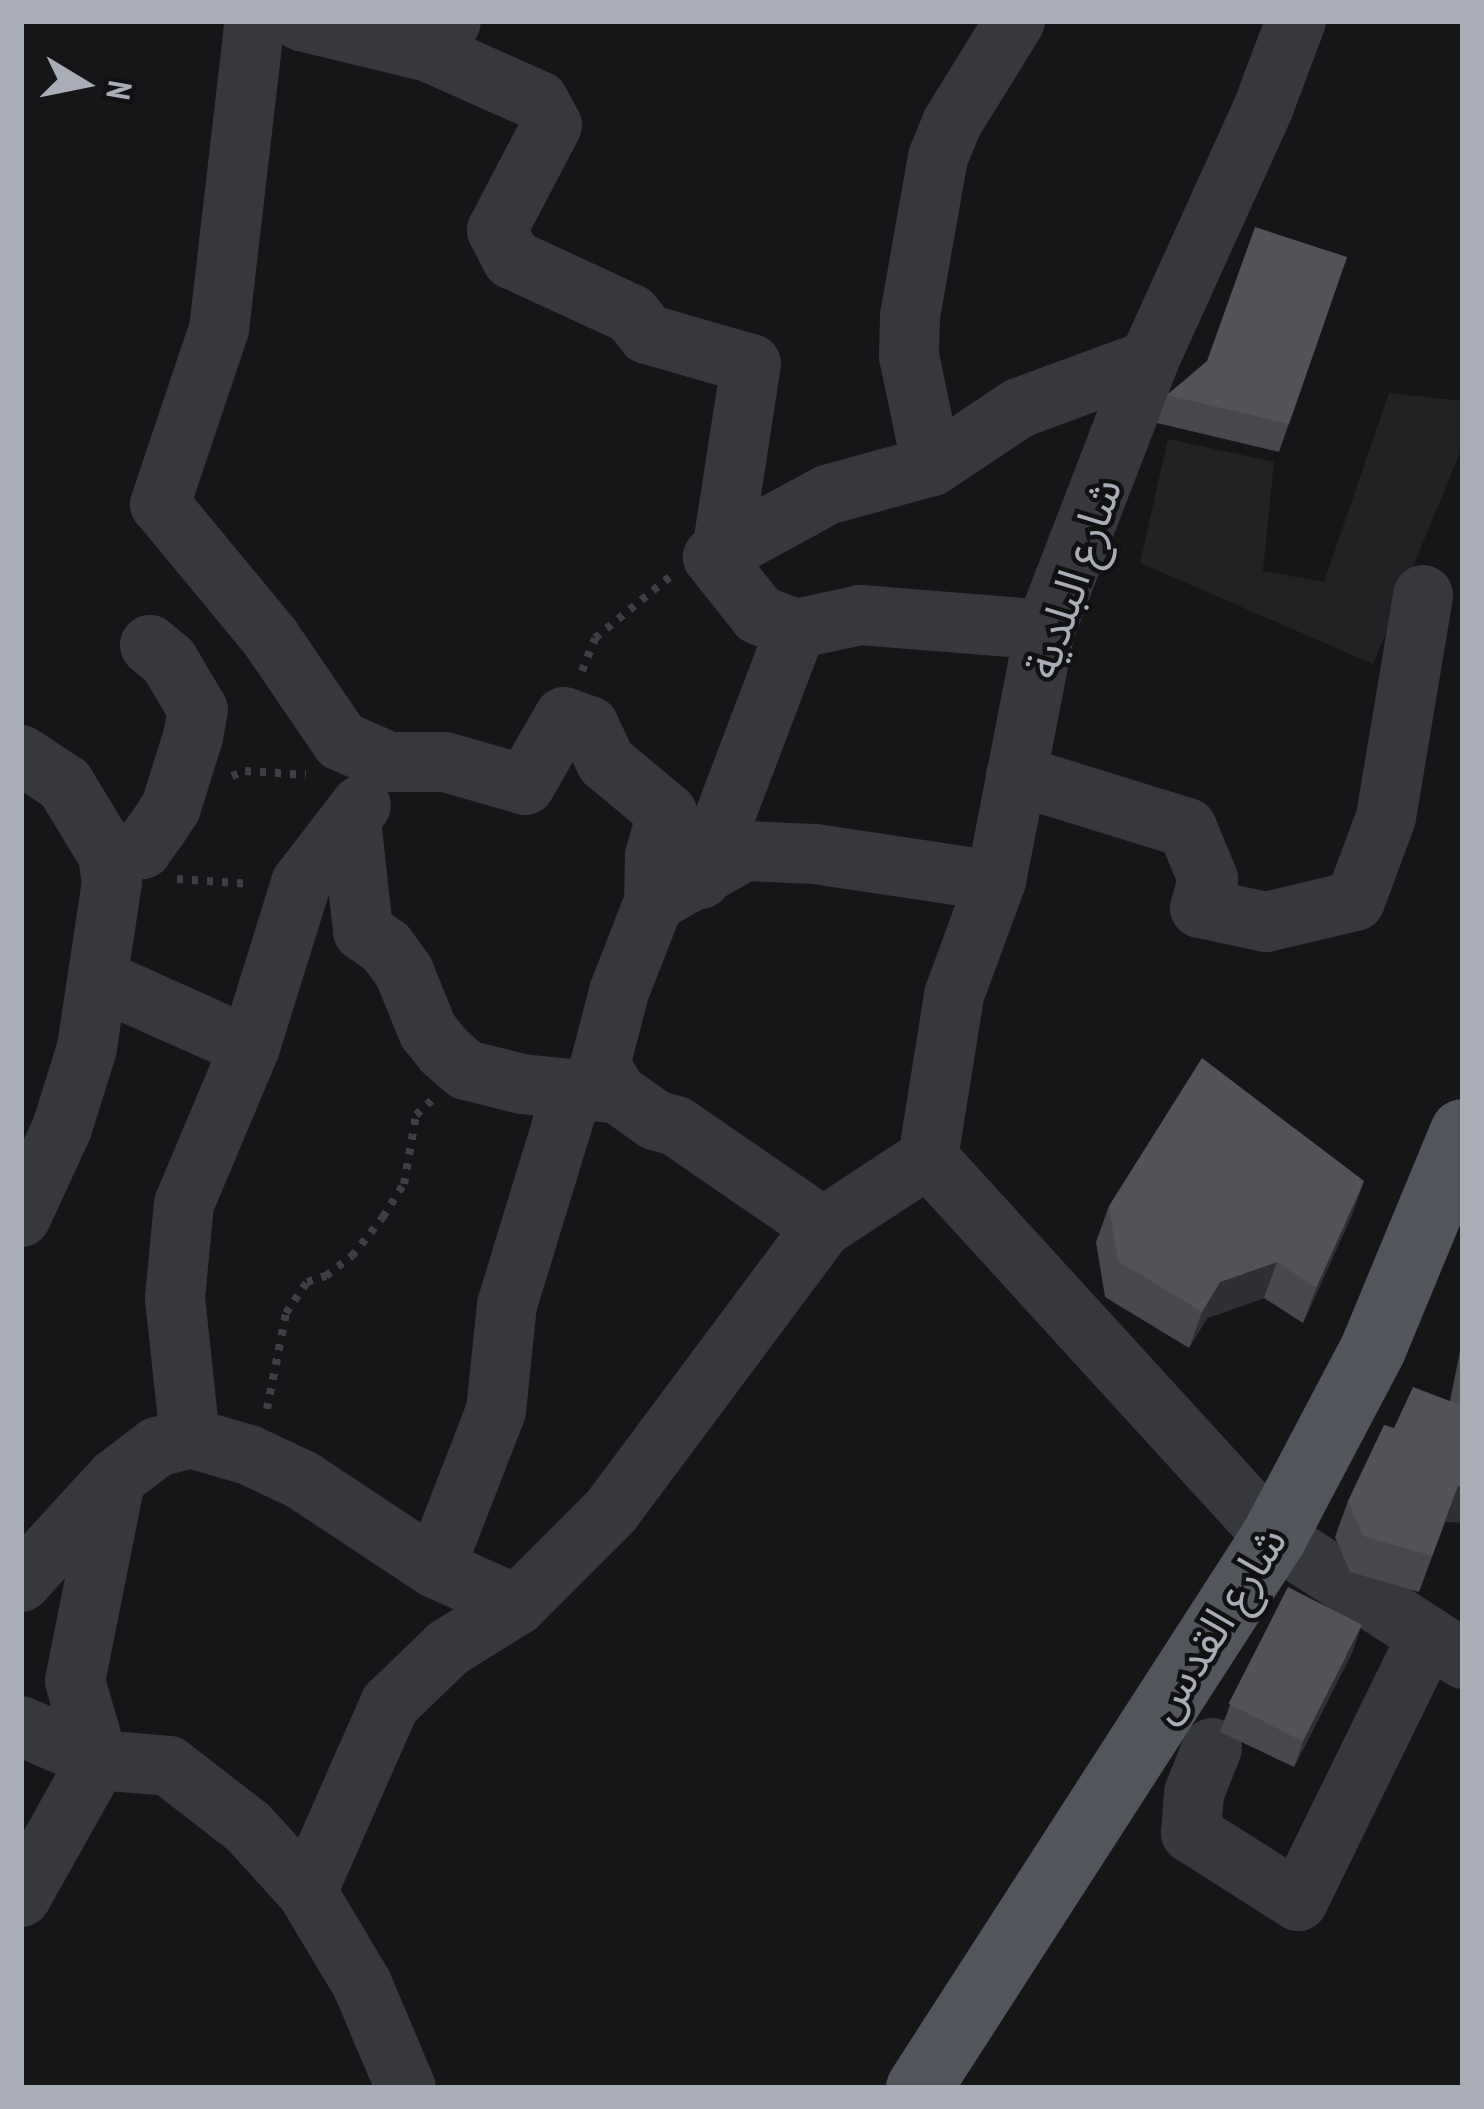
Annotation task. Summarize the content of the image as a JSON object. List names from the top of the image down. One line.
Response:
{"streets":{"main road":["شارع القدس"],"street":["شارع البلدية"]},"north":"right"}
